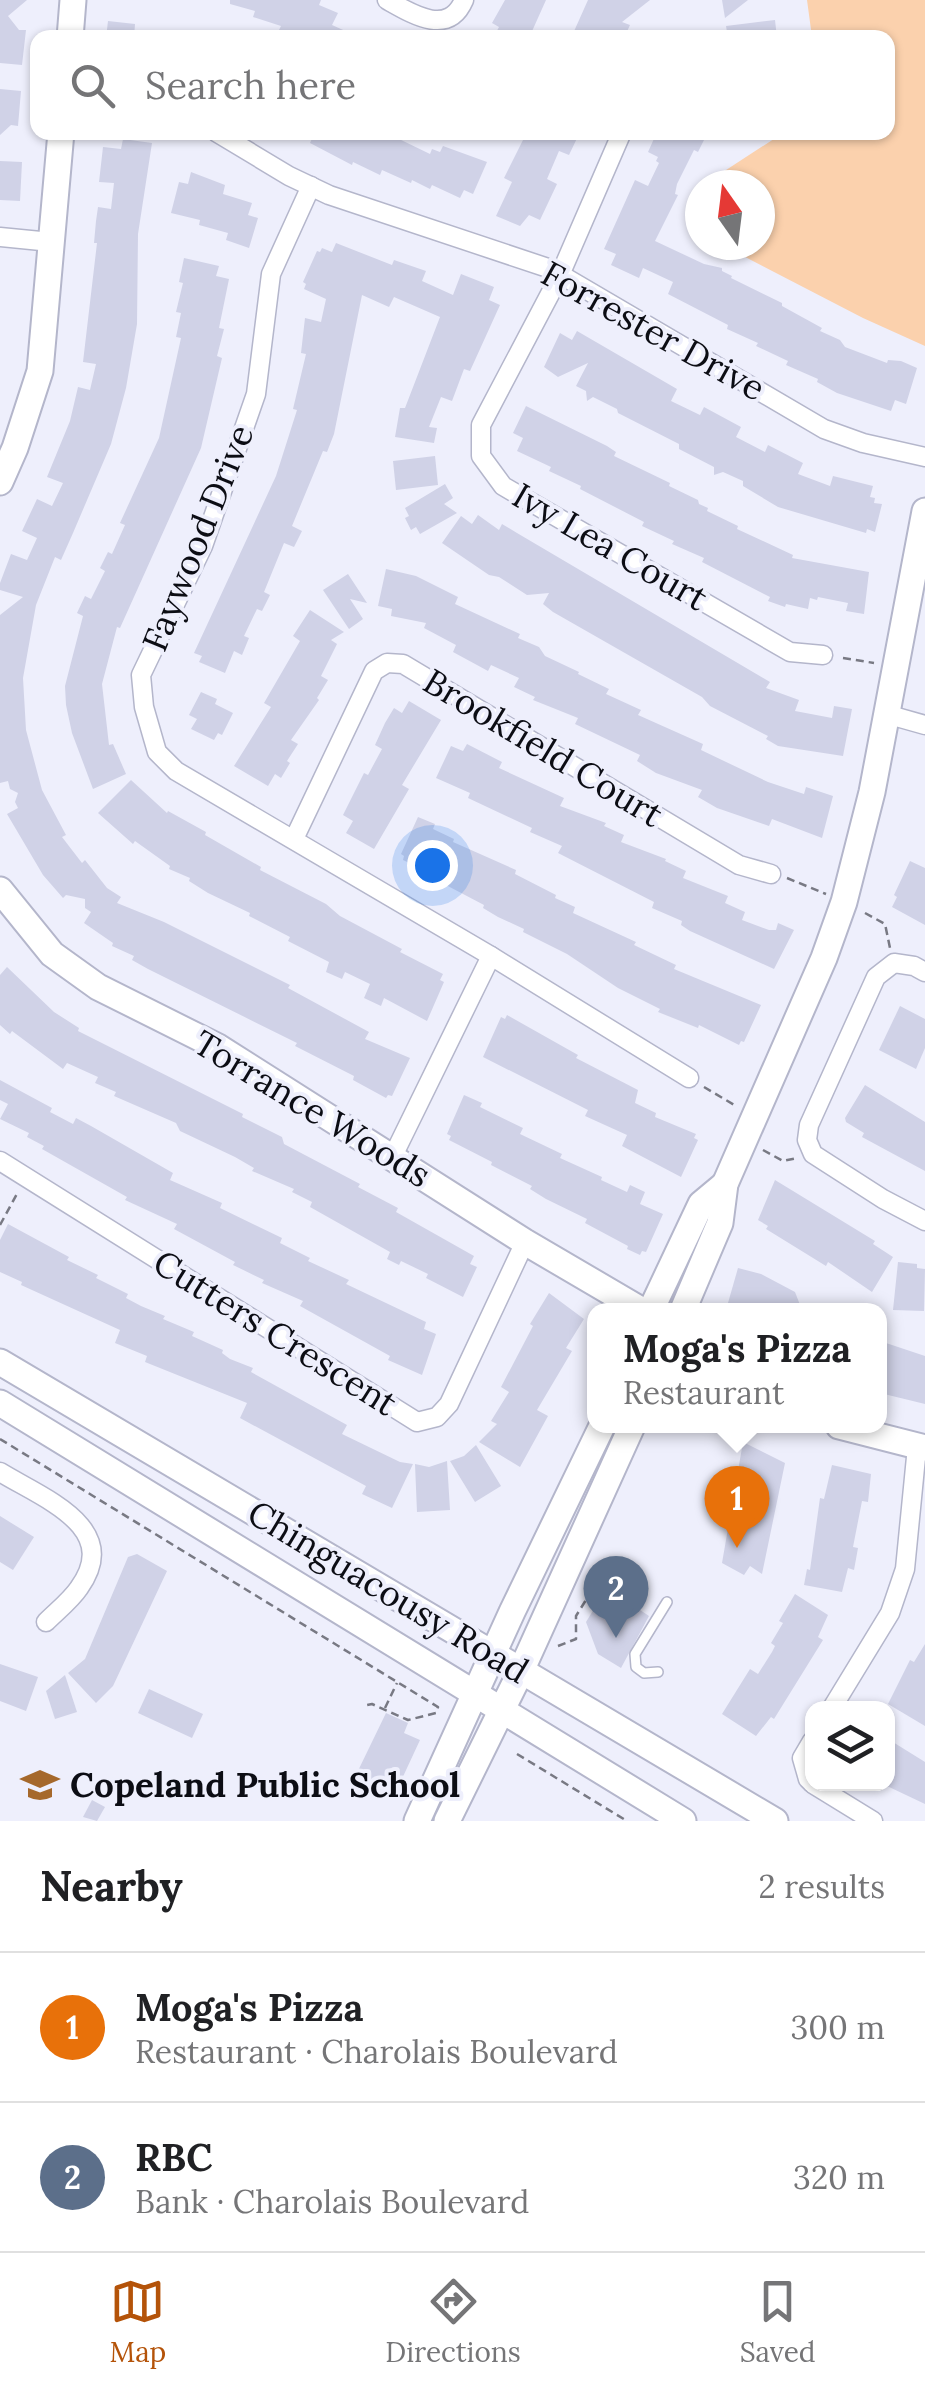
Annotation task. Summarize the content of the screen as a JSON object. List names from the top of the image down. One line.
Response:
{"streets":{"street":["Forrester Drive","Faywood Drive","Ivy Lea Court","Brookfield Court","Torrance Woods","Cutters Crescent","Chinguacousy Road"]},"crossings":[["Forrester Drive","Faywood Drive"],["Forrester Drive","Ivy Lea Court"],["Faywood Drive","Brookfield Court"],["Torrance Woods","Cutters Crescent"]],"places":{"school or university":["Copeland Public School"]},"north":"top","page":{"search":"Search here","popup":["Moga's Pizza","Restaurant"],"pins":["1","2"],"heading":["Nearby","2 results"],"list":[{"mark":"1","name":"Moga's Pizza","note":"Restaurant · Charolais Boulevard","value":"300 m"},{"mark":"2","name":"RBC","note":"Bank · Charolais Boulevard","value":"320 m"}],"nav":["Map","Directions","Saved"]}}
